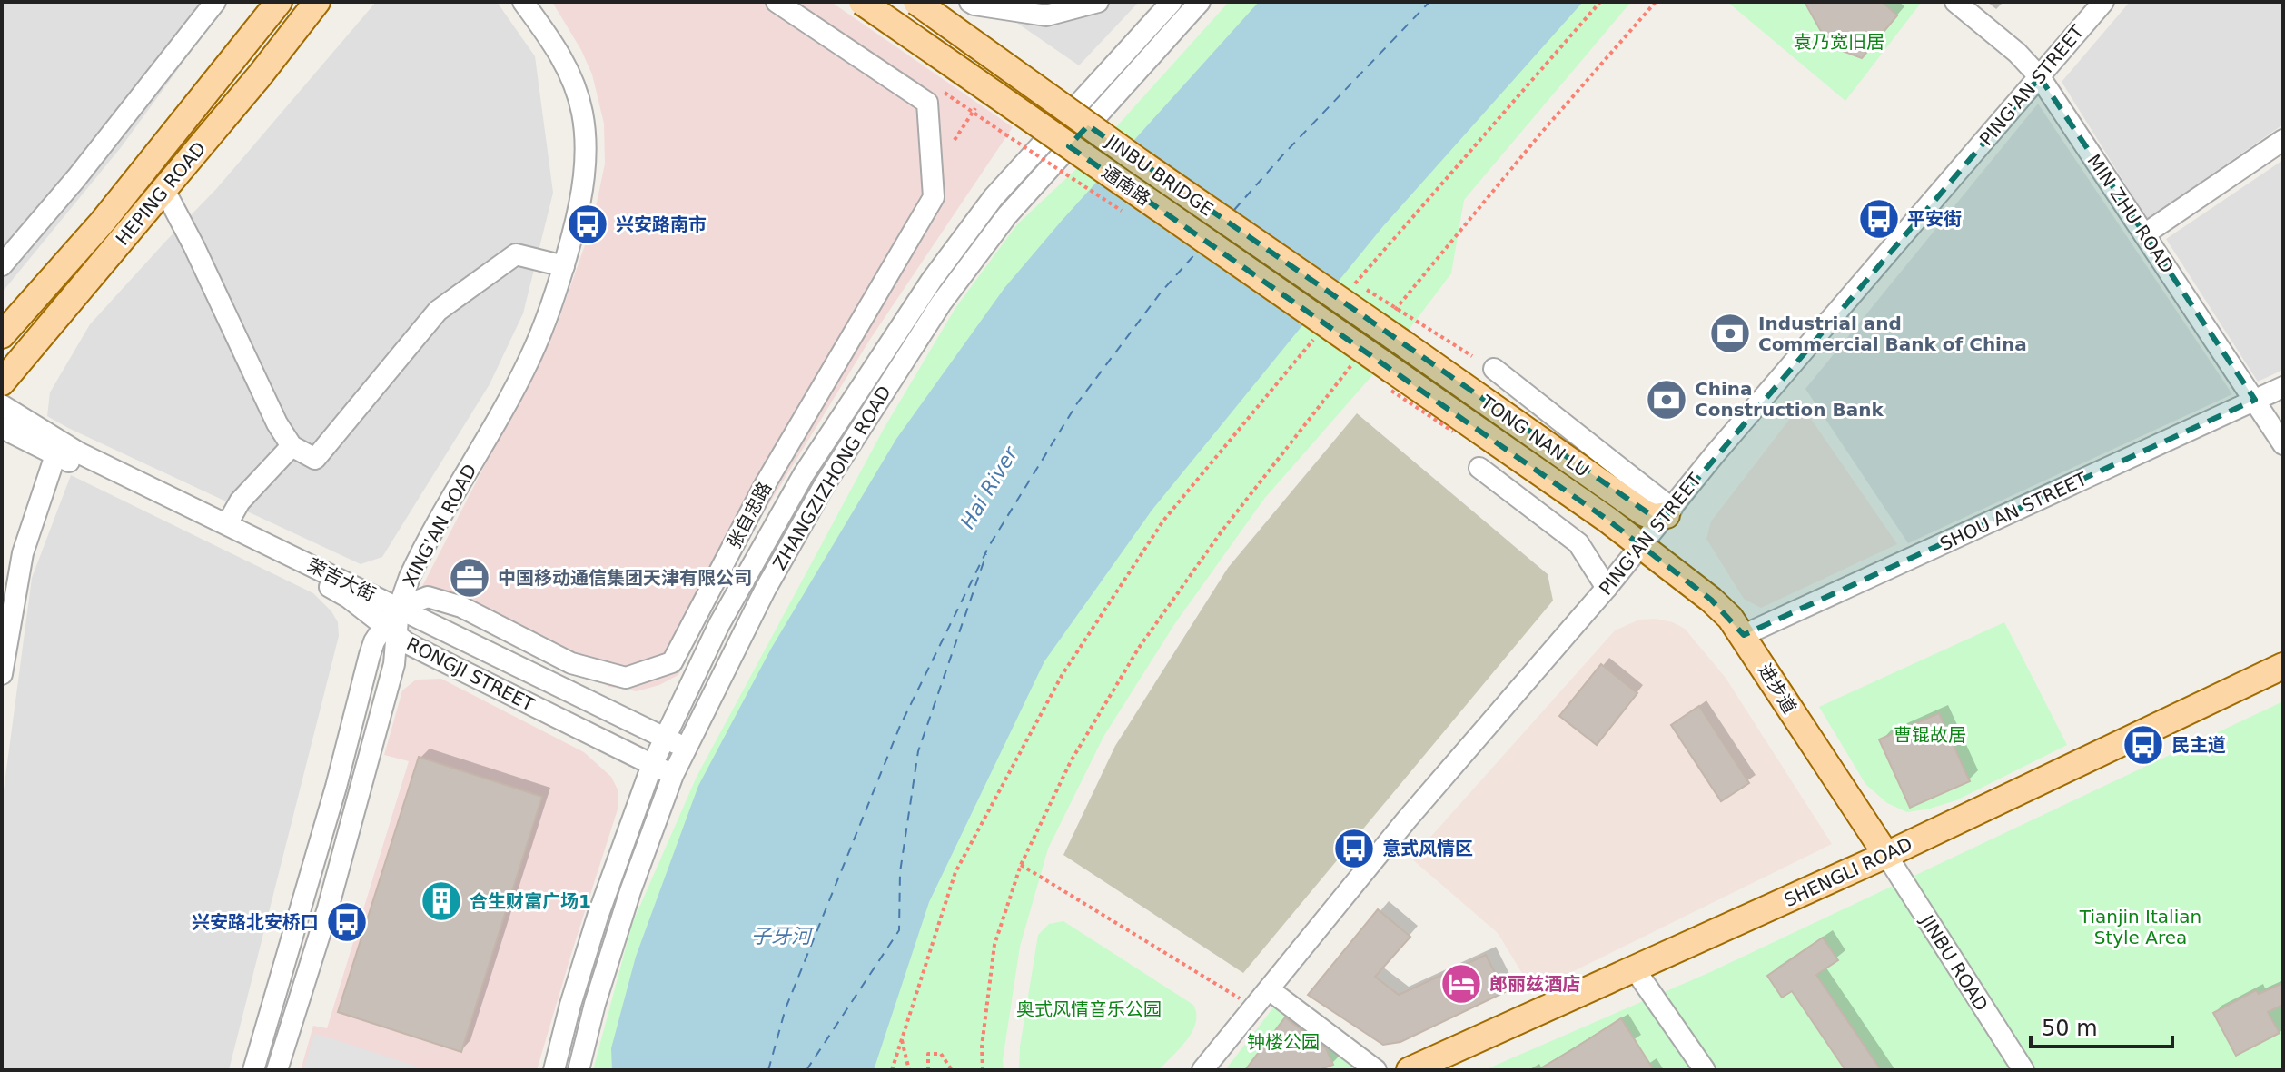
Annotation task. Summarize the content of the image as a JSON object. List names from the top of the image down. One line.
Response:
{"streets":{"main road":["JINBU BRIDGE","通南路","HEPING ROAD","TONG NAN LU","进步道","SHENGLI ROAD"],"street":["PING'AN STREET","MIN ZHU ROAD","ZHANGZIZHONG ROAD","SHOU AN STREET","张自忠路","XING'AN ROAD","荣吉大街","RONGJI STREET","JINBU ROAD"]},"crossings":[["PING'AN STREET","MIN ZHU ROAD"],["PING'AN STREET","TONG NAN LU"],["PING'AN STREET","进步道"],["JINBU BRIDGE","TONG NAN LU"],["通南路","TONG NAN LU"],["MIN ZHU ROAD","SHOU AN STREET"],["TONG NAN LU","进步道"],["ZHANGZIZHONG ROAD","荣吉大街"],["ZHANGZIZHONG ROAD","RONGJI STREET"],["SHOU AN STREET","进步道"],["张自忠路","XING'AN ROAD"],["张自忠路","荣吉大街"],["XING'AN ROAD","荣吉大街"],["XING'AN ROAD","RONGJI STREET"],["进步道","SHENGLI ROAD"],["进步道","JINBU ROAD"],["SHENGLI ROAD","JINBU ROAD"]],"water":["Hai River","子牙河"],"parks":["袁乃宽旧居","曹锟故居","Tianjin Italian Style Area","奥式风情音乐公园","钟楼公园"],"places":{"bus stop":["平安街","兴安路南市","民主道","意式风情区","兴安路北安桥口"],"bank":["Industrial and Commercial Bank of China","China Construction Bank"],"office":["中国移动通信集团天津有限公司"],"building":["合生财富广场1"],"hotel":["郎丽兹酒店"]},"scale_bar":"50 m"}
